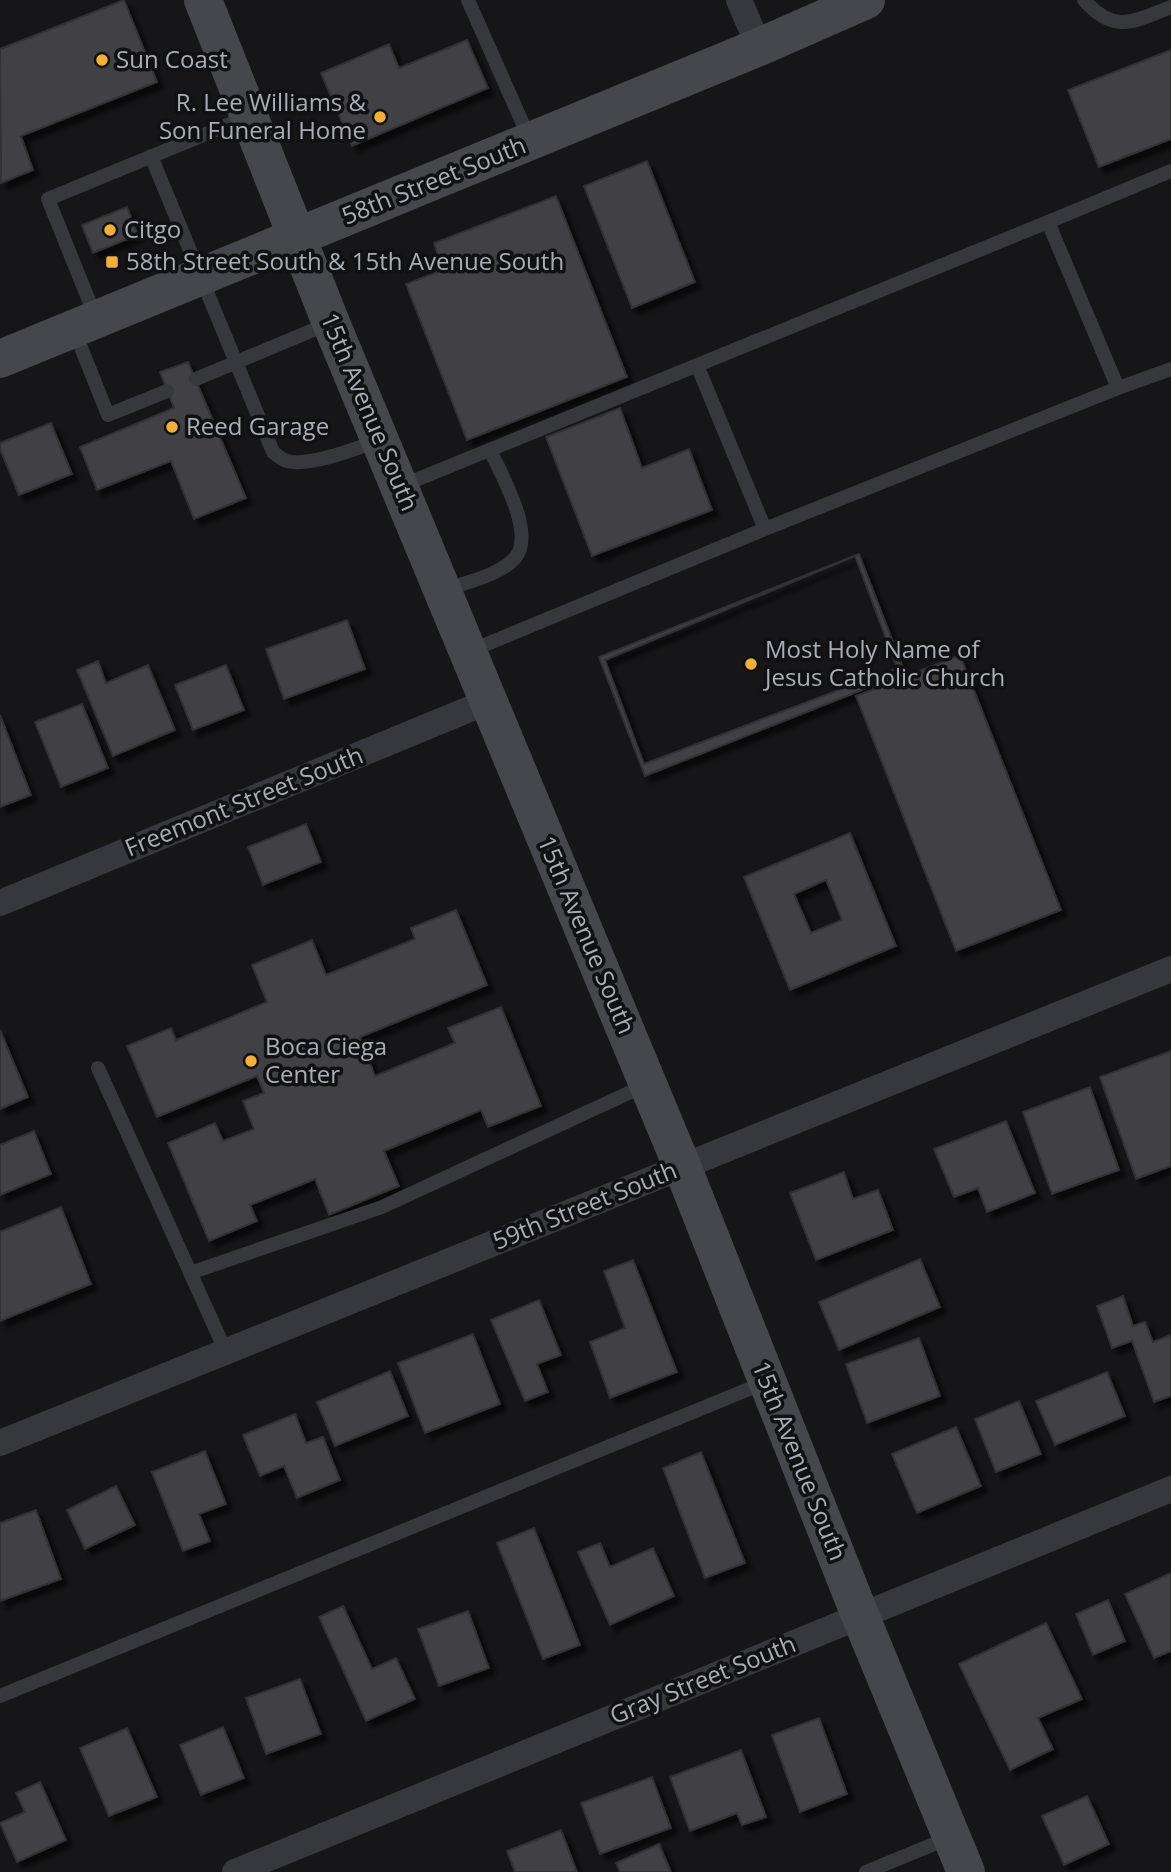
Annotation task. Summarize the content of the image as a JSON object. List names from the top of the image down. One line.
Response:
{"streets":{"street":["58th Street South","15th Avenue South","Freemont Street South","59th Street South","Gray Street South"]},"crossings":[["58th Street South","15th Avenue South"],["15th Avenue South","Freemont Street South"],["15th Avenue South","59th Street South"],["15th Avenue South","Gray Street South"]],"places":{"other":["Sun Coast","R. Lee Williams & Son Funeral Home","Citgo","Reed Garage","Most Holy Name of Jesus Catholic Church","Boca Ciega Center"],"transit":["58th Street South & 15th Avenue South"]}}
